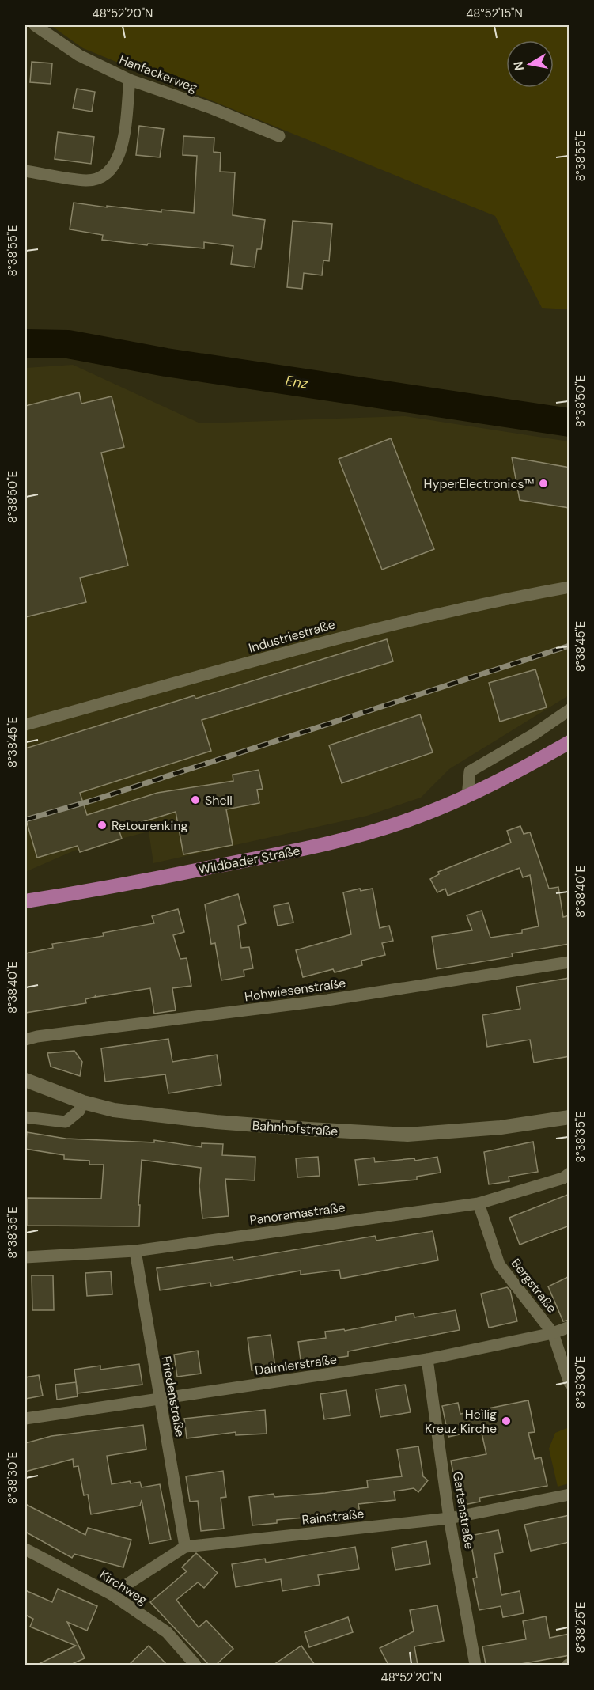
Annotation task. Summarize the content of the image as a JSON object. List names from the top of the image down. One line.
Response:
{"streets":{"main road":["Wildbader Straße","Bahnhofstraße"],"street":["Hanfackerweg","Industriestraße","Hohwiesenstraße","Panoramastraße","Bergstraße","Daimlerstraße","Friedenstraße","Gartenstraße","Rainstraße","Kirchweg"]},"crossings":[["Panoramastraße","Bergstraße"],["Panoramastraße","Friedenstraße"],["Bergstraße","Daimlerstraße"],["Daimlerstraße","Friedenstraße"],["Daimlerstraße","Gartenstraße"],["Friedenstraße","Rainstraße"],["Gartenstraße","Rainstraße"],["Rainstraße","Kirchweg"]],"water":["Enz"],"places":["HyperElectronics™","Shell","Retourenking","Heilig Kreuz Kirche"],"north":"left","coordinates":["48°52'20\"N","48°52'15\"N","8°38'55\"E","8°38'50\"E","8°38'45\"E","8°38'40\"E","8°38'35\"E","8°38'30\"E","8°38'25\"E"]}
